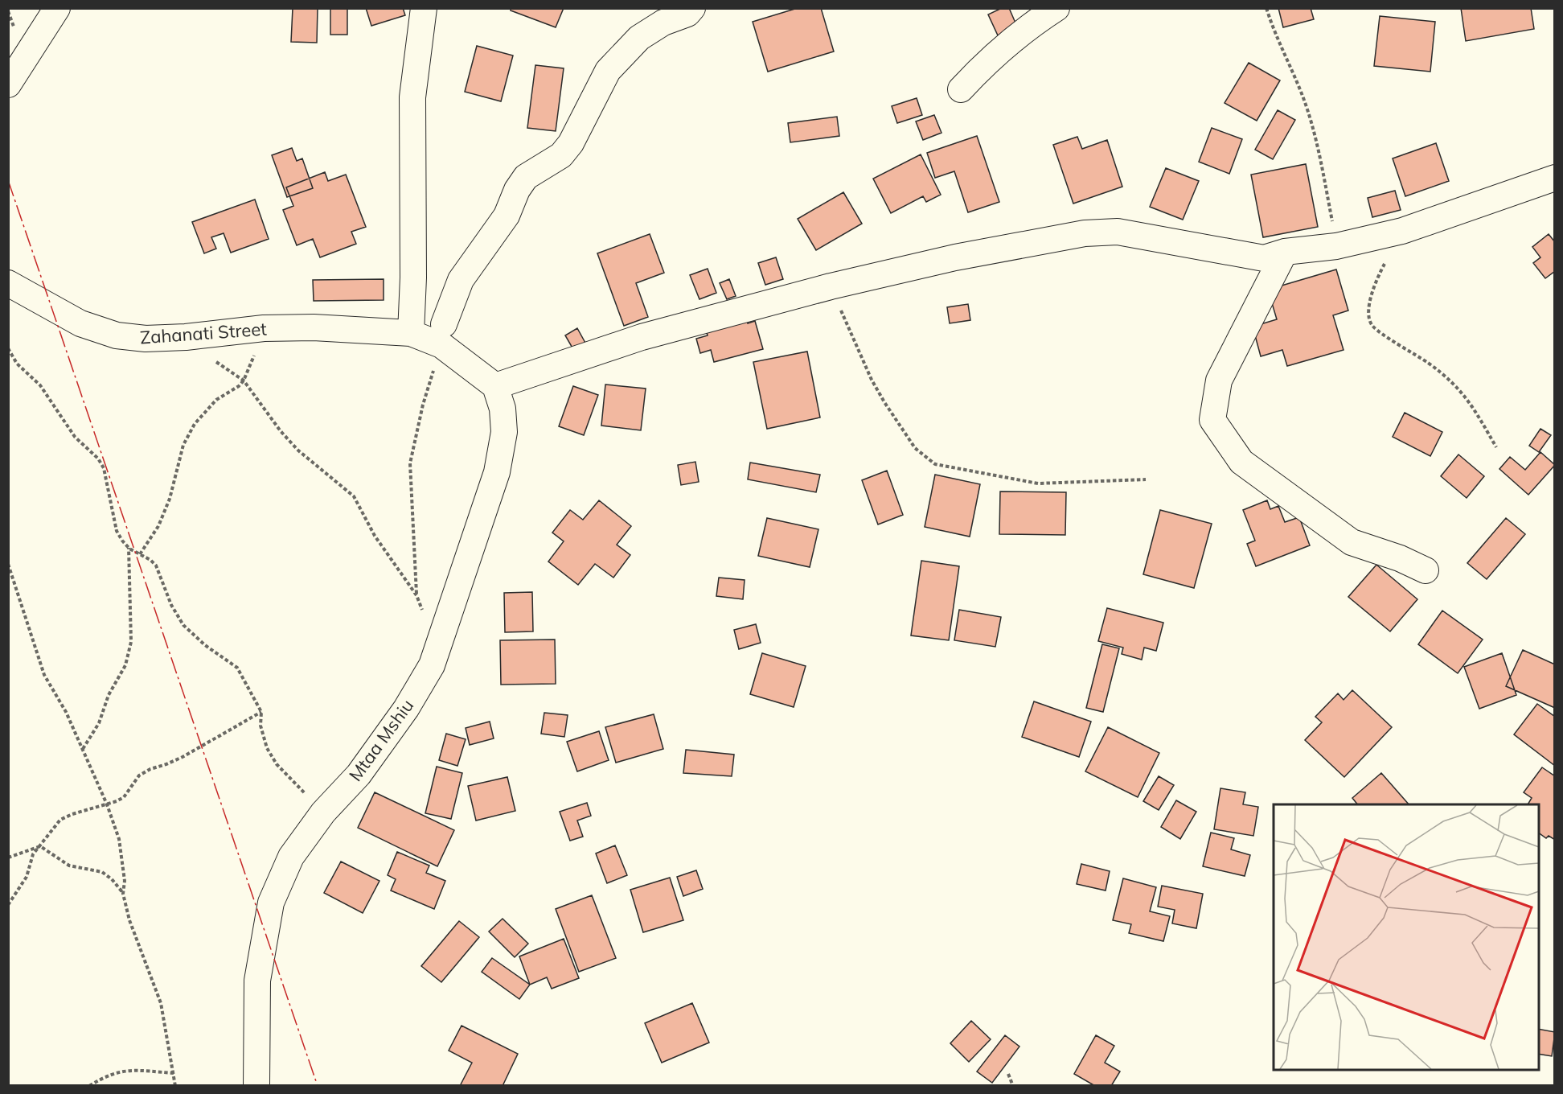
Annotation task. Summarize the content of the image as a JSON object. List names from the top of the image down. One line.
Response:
{"streets":{"street":["Zahanati Street","Mtaa Mshiu"]}}
